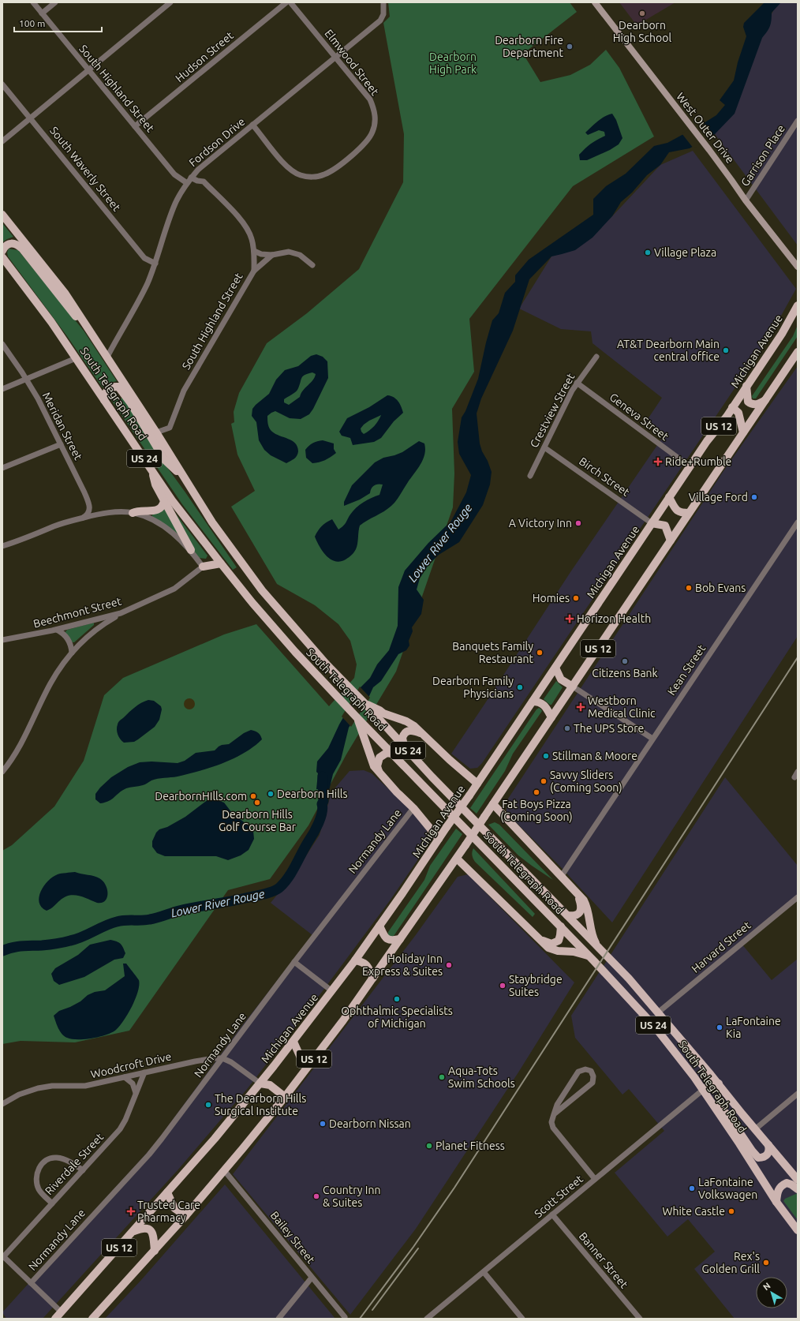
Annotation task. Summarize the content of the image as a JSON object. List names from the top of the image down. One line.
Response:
{"streets":{"main road":["West Outer Drive","Michigan Avenue","South Telegraph Road","US 12","US 24"],"street":["Hudson Street","Elmwood Street","South Highland Street","Fordson Drive","Garrison Place","South Waverly Street","Crestview Street","Geneva Street","Meridan Street","Birch Street","Beechmont Street","Kean Street","Normandy Lane","Harvard Street","Woodcroft Drive","Riverdale Street","Scott Street","Bailey Street","Banner Street"]},"crossings":[["Hudson Street","South Highland Street"],["Elmwood Street","Fordson Drive"],["South Highland Street","Fordson Drive"],["South Highland Street","South Telegraph Road"],["West Outer Drive","Garrison Place"],["Fordson Drive","South Waverly Street"],["Fordson Drive","South Telegraph Road"],["Michigan Avenue","Geneva Street"],["Michigan Avenue","Birch Street"],["Michigan Avenue","Woodcroft Drive"],["South Telegraph Road","Harvard Street"],["South Telegraph Road","Scott Street"],["Crestview Street","Geneva Street"],["Crestview Street","Birch Street"],["US 12","Bailey Street"],["Normandy Lane","Woodcroft Drive"],["Woodcroft Drive","Riverdale Street"],["Scott Street","Banner Street"]],"water":["Lower River Rouge"],"parks":["Dearborn High Park"],"places":{"other":["Dearborn High School","Dearborn Fire Department","Village Plaza","AT&T Dearborn Main central office","Village Ford","A Victory Inn","Bob Evans","Homies","Banquets Family Restaurant","Citizens Bank","Dearborn Family Physicians","The UPS Store","Stillman & Moore","Savvy Sliders (Coming Soon)","Fat Boys Pizza (Coming Soon)","Dearborn Hills","DearbornHIlls.com","Dearborn Hills Golf Course Bar","Holiday Inn Express & Suites","Staybridge Suites","Ophthalmic Specialists of Michigan","LaFontaine Kia","Aqua-Tots Swim Schools","The Dearborn Hills Surgical Institute","Dearborn Nissan","Planet Fitness","LaFontaine Volkswagen","Country Inn & Suites","White Castle","Rex's Golden Grill"],"health":["Ride+Rumble","Horizon Health","Westborn Medical Clinic","Trusted Care Pharmacy"]},"scale_bar":"100 m","north":"top left"}
